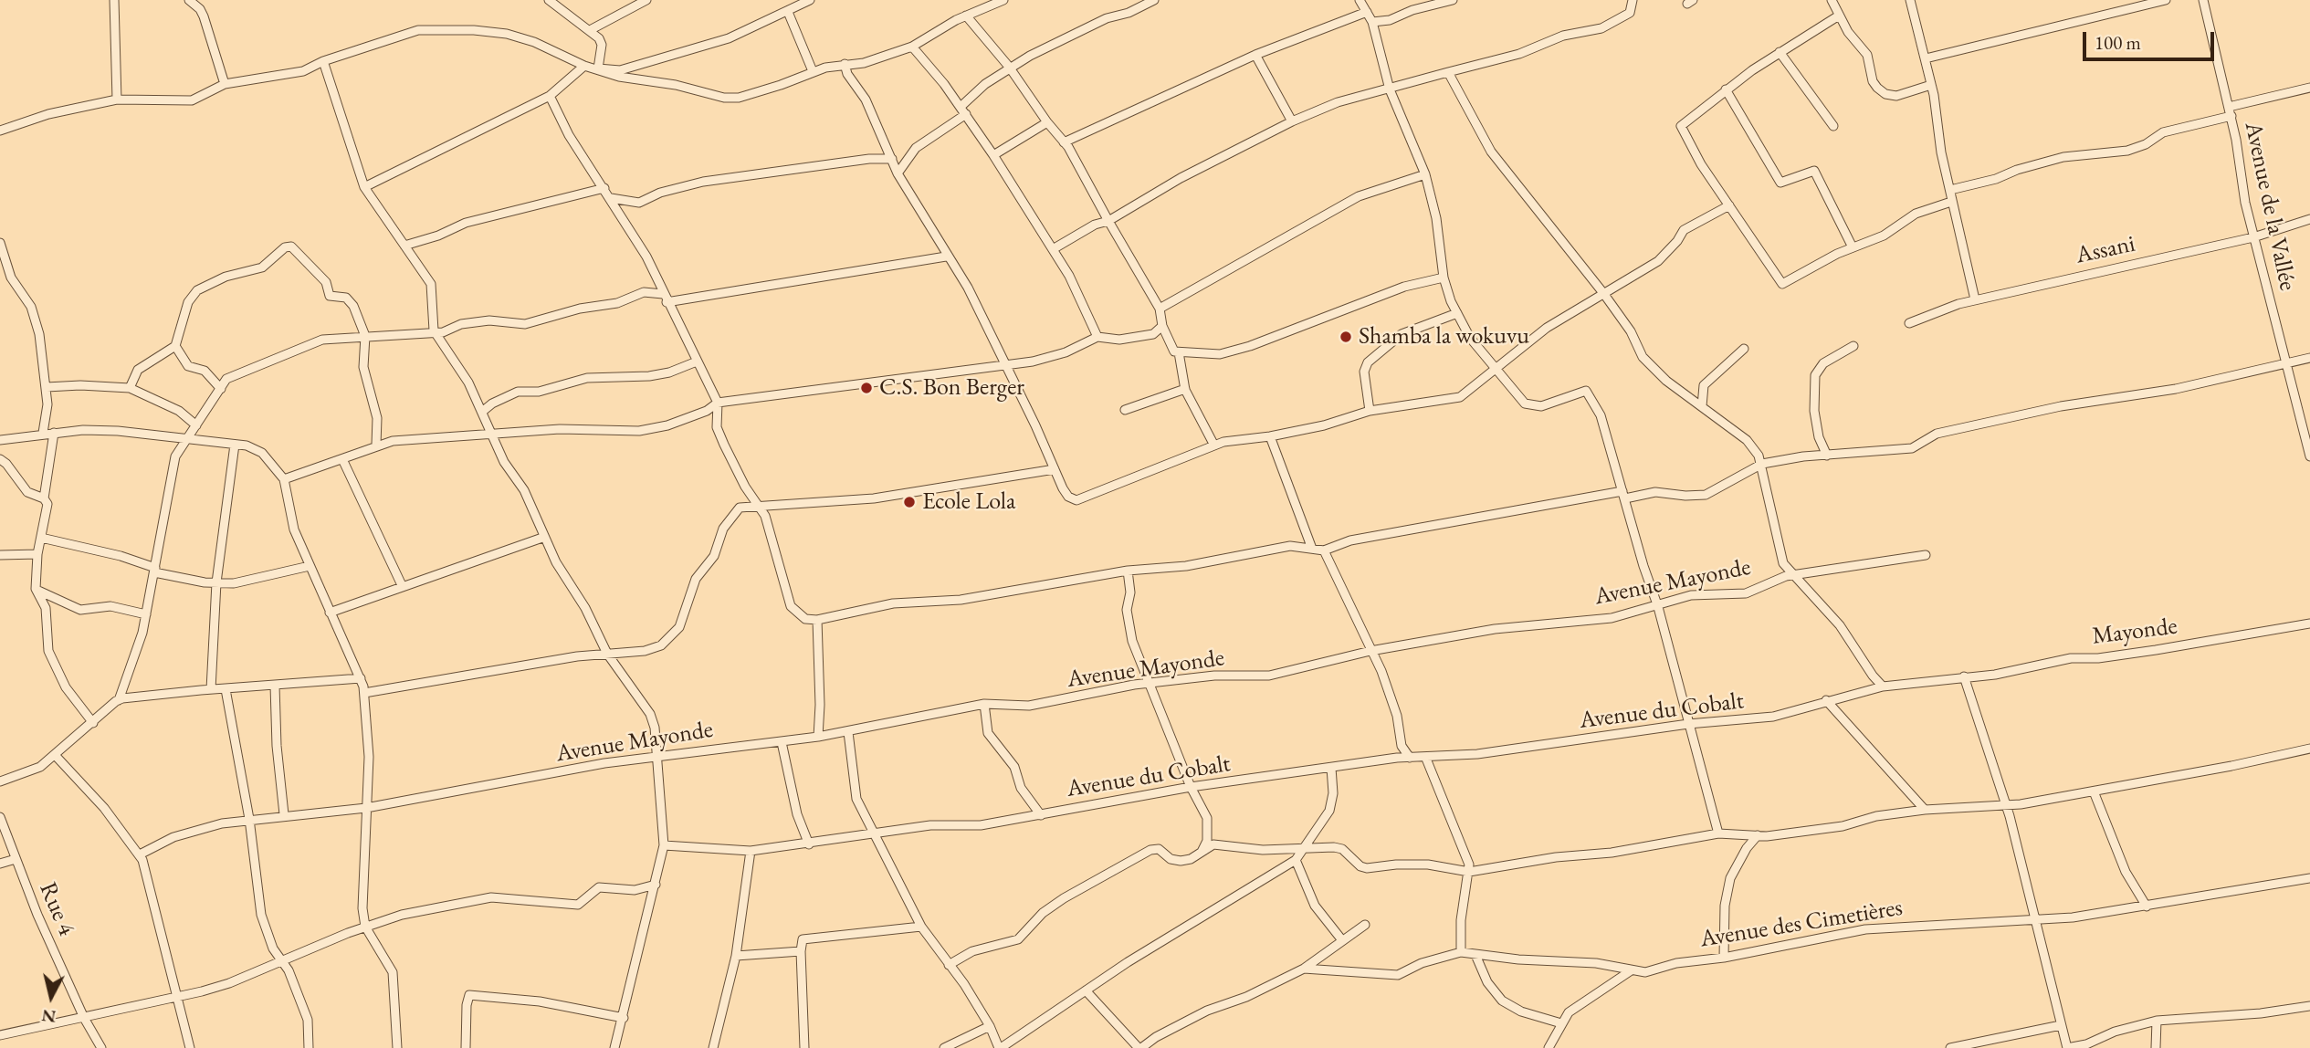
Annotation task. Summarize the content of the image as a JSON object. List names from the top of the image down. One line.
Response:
{"streets":{"street":["Avenue de la Vallée","Assani","Avenue Mayonde","Mayonde","Avenue du Cobalt","Rue 4","Avenue des Cimetières"]},"crossings":[["Avenue de la Vallée","Assani"],["Mayonde","Avenue du Cobalt"]],"places":["Shamba la wokuvu","C.S. Bon Berger","Ecole Lola"],"scale_bar":"100 m","north":"bottom"}
